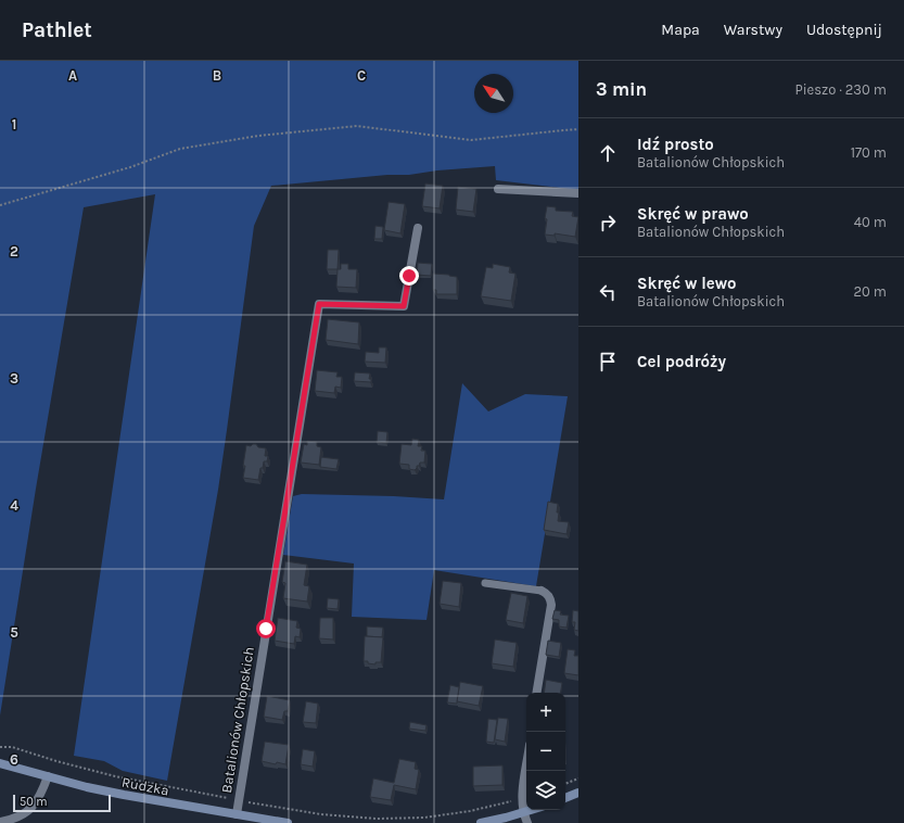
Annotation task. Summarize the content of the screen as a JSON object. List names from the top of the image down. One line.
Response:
{"streets":{"main road":["Rudzka"],"street":["Batalionów Chłopskich"]},"crossings":[["Batalionów Chłopskich","Rudzka"]],"scale_bar":"50 m","north":"top left","page":{"header":"Pathlet","nav":["Mapa","Warstwy","Udostępnij"],"heading":["3 min","Pieszo · 230 m"],"list":[["Idź prosto","Batalionów Chłopskich","170 m"],["Skręć w prawo","Batalionów Chłopskich","40 m"],["Skręć w lewo","Batalionów Chłopskich","20 m"],"Cel podróży"],"map_buttons":["+","−"],"scale":"50 m"},"grid":{"columns":["A","B","C"],"rows":["1","2","3","4","5","6"]}}
